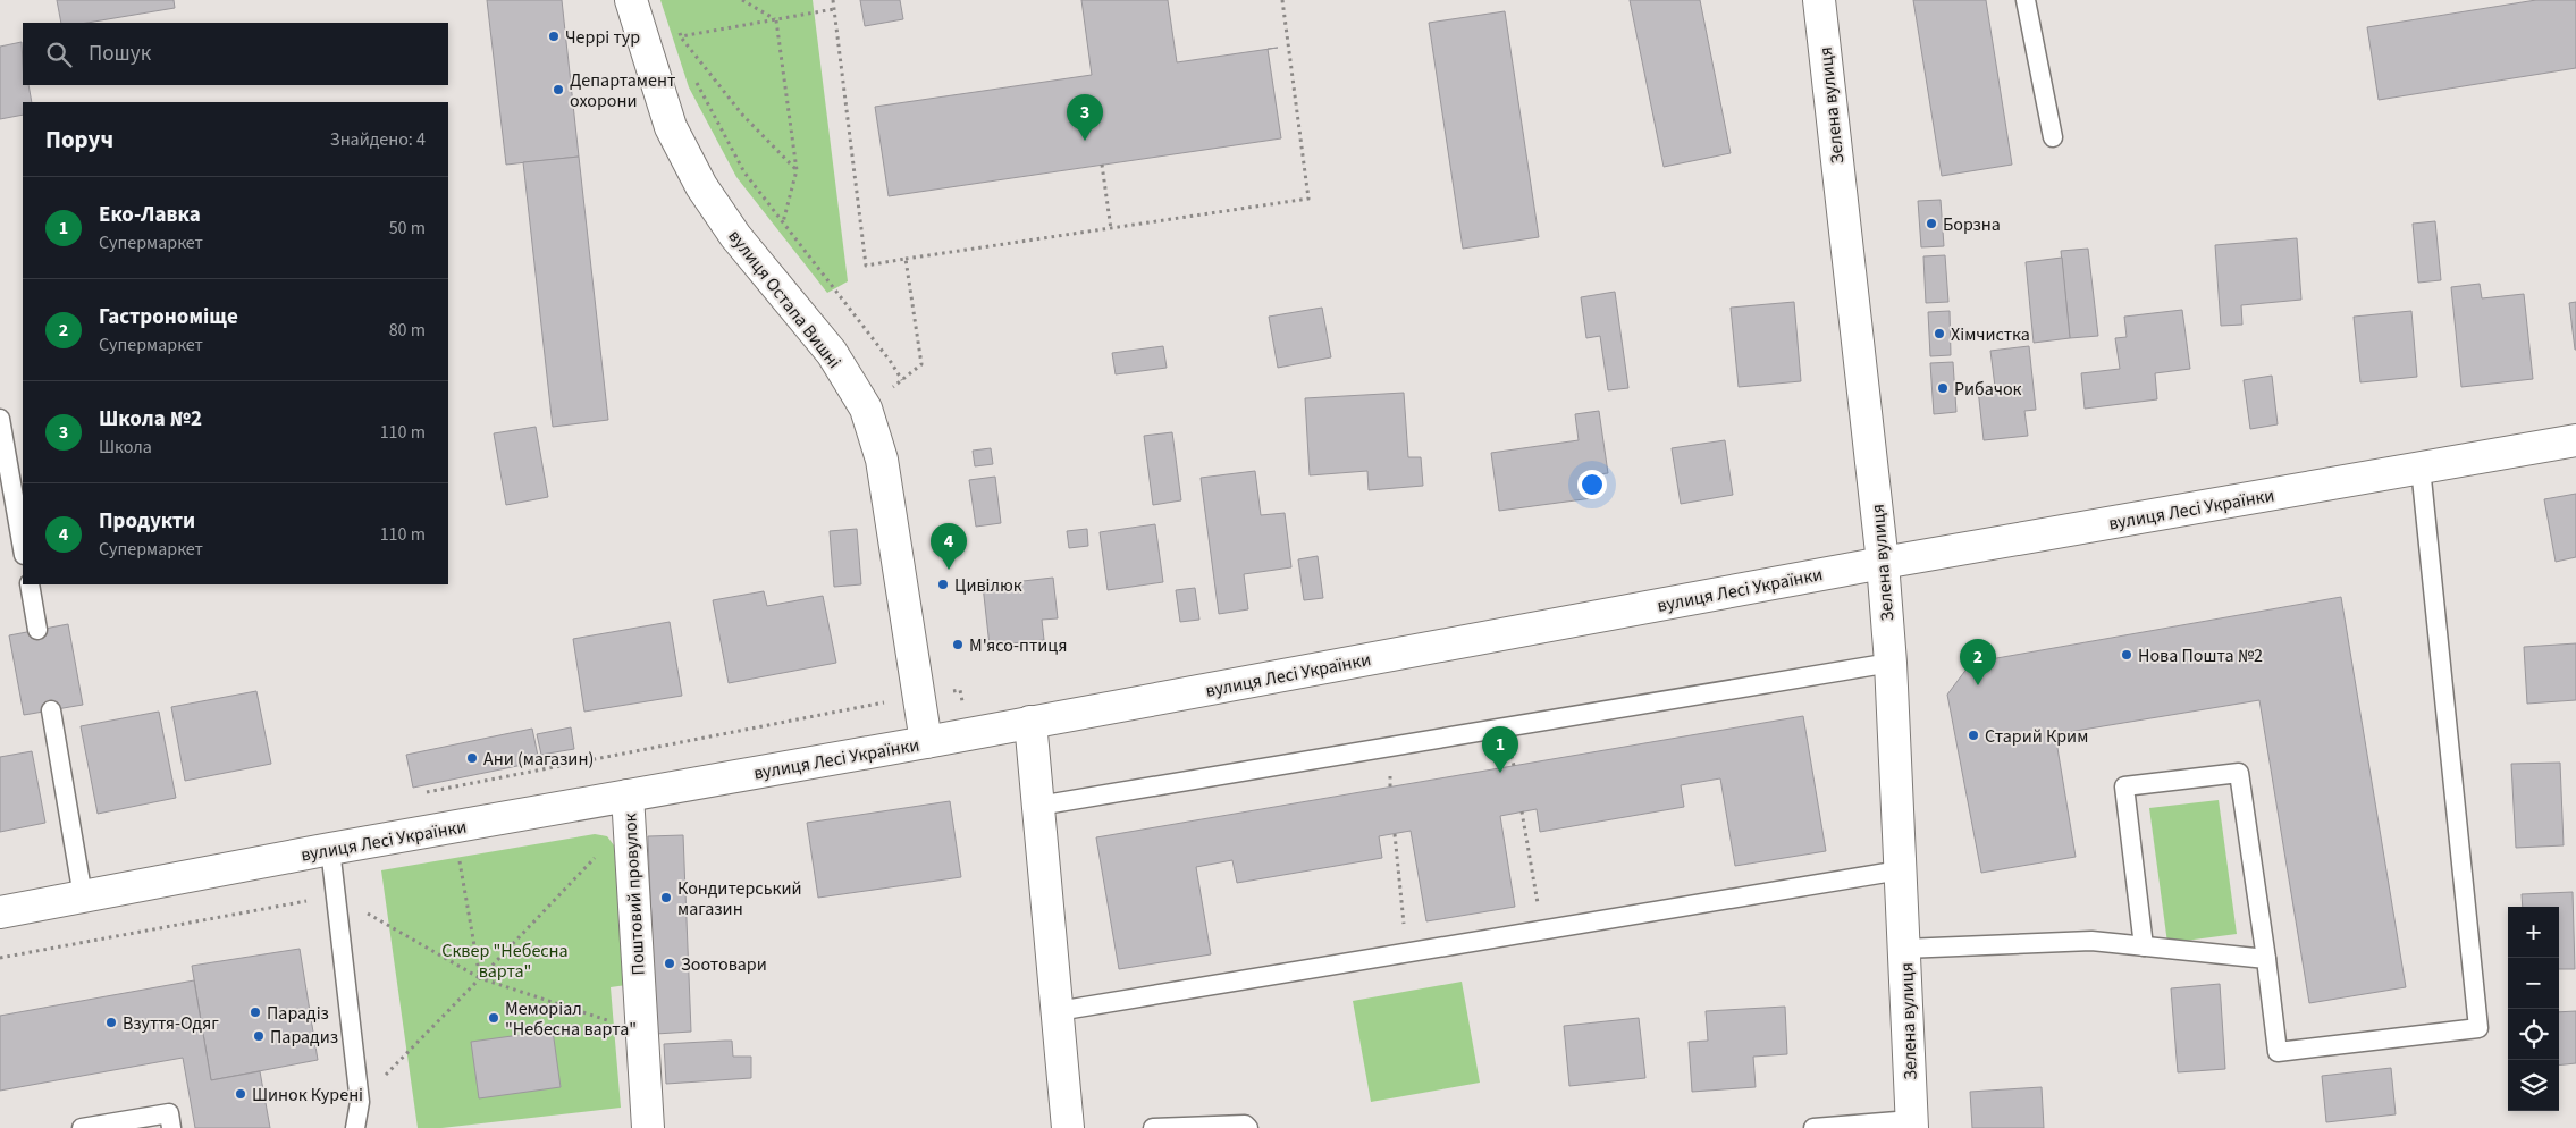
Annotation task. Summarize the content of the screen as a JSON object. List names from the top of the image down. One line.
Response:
{"streets":{"street":["Зелена вулиця","вулиця Остапа Вишні","вулиця Лесі Українки","Поштовий провулок"]},"crossings":[["Зелена вулиця","вулиця Лесі Українки"],["вулиця Остапа Вишні","вулиця Лесі Українки"],["вулиця Лесі Українки","Поштовий провулок"]],"parks":["Сквер \"Небесна варта\""],"places":["Черрі тур","Департамент охорони","Борзна","Хімчистка","Рибачок","Цивілюк","М'ясо-птиця","Нова Пошта №2","Старий Крим","Ани (магазин)","Кондитерський магазин","Зоотовари","Парадіз","Меморіал \"Небесна варта\"","Взуття-Одяг","Парадиз","Шинок Курені"],"page":{"search":"Пошук","pins":["3","4","2","1"],"heading":["Поруч","Знайдено: 4"],"list":[{"mark":"1","name":"Еко-Лавка","note":"Супермаркет","value":"50 m"},{"mark":"2","name":"Гастрономіще","note":"Супермаркет","value":"80 m"},{"mark":"3","name":"Школа №2","note":"Школа","value":"110 m"},{"mark":"4","name":"Продукти","note":"Супермаркет","value":"110 m"}],"map_buttons":["+","−"]}}
